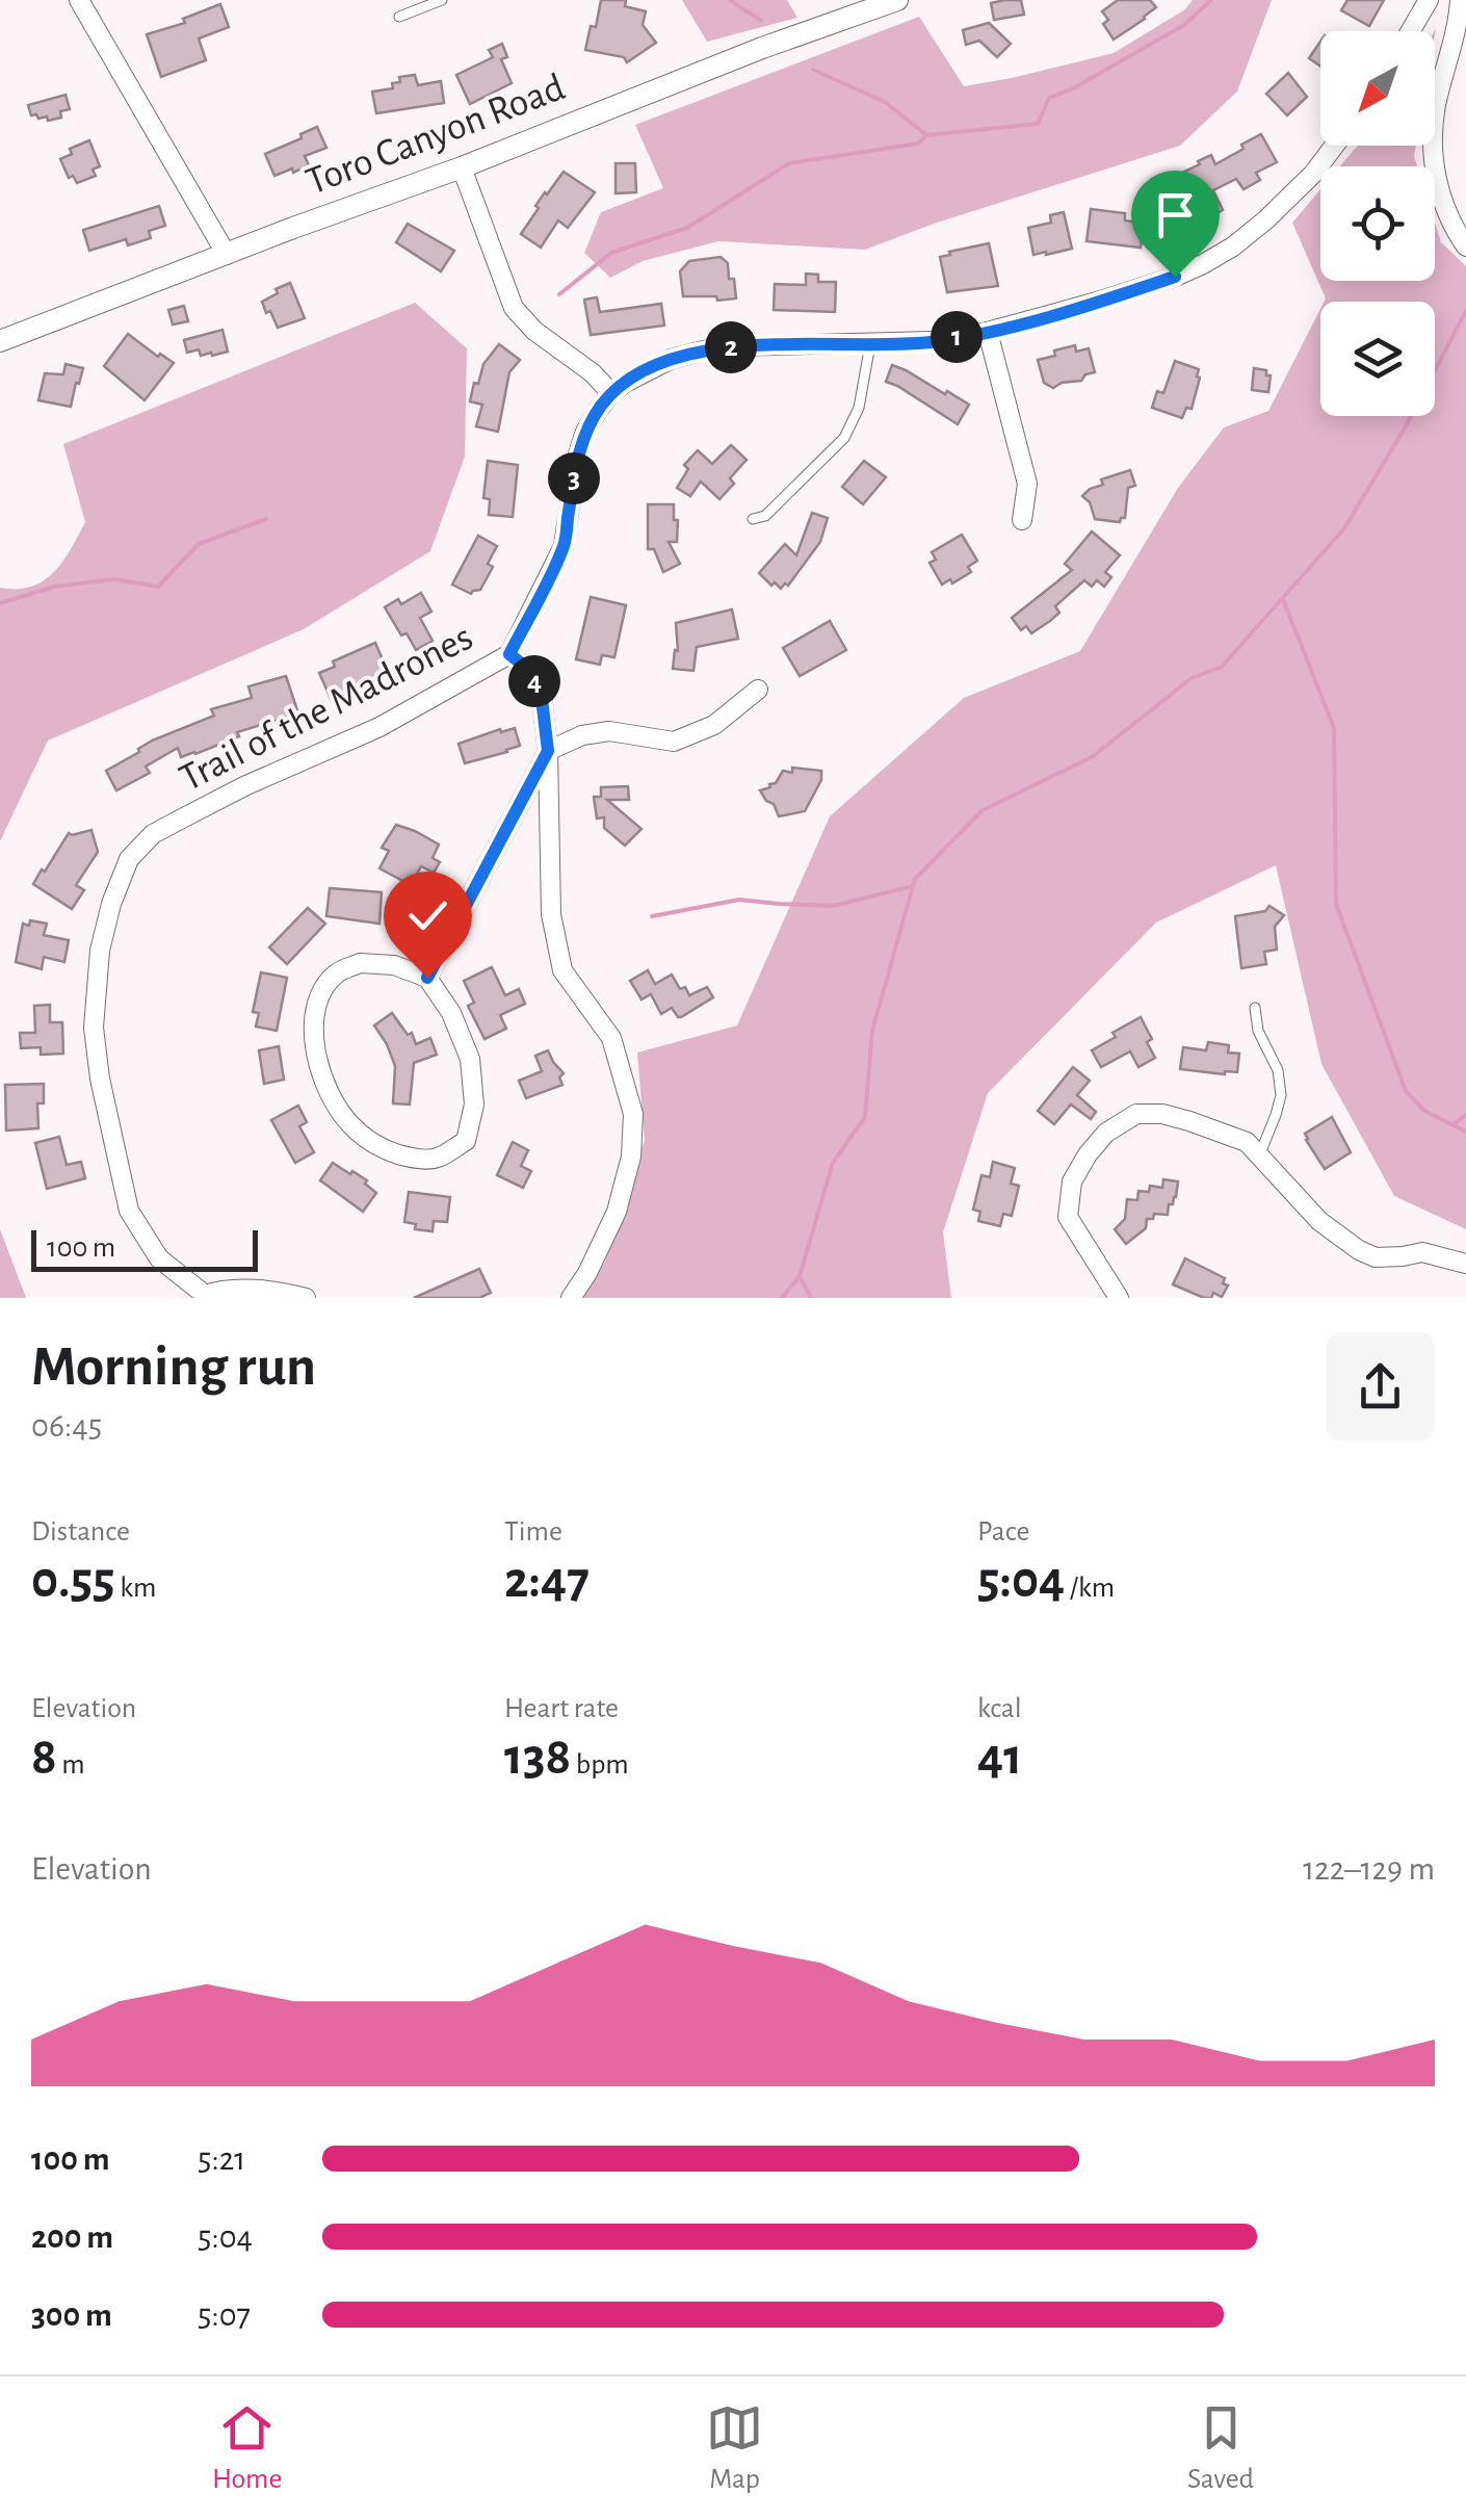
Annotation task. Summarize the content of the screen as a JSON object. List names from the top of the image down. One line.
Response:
{"streets":{"street":["Toro Canyon Road","Trail of the Madrones"]},"scale_bar":"100 m","north":"bottom left","page":{"pins":["1","2","3","4"],"scale":"100 m","heading":["Morning run","06:45"],"stats":[["Distance","0.55 km"],["Time","2:47"],["Pace","5:04 /km"],["Elevation","8 m"],["Heart rate","138 bpm"],["kcal","41"]],"chart":["Elevation","122–129 m"],"list":[{"name":"100 m","note":"5:21"},{"name":"200 m","note":"5:04"},{"name":"300 m","note":"5:07"}],"tabs":["Home","Map","Saved"]}}
